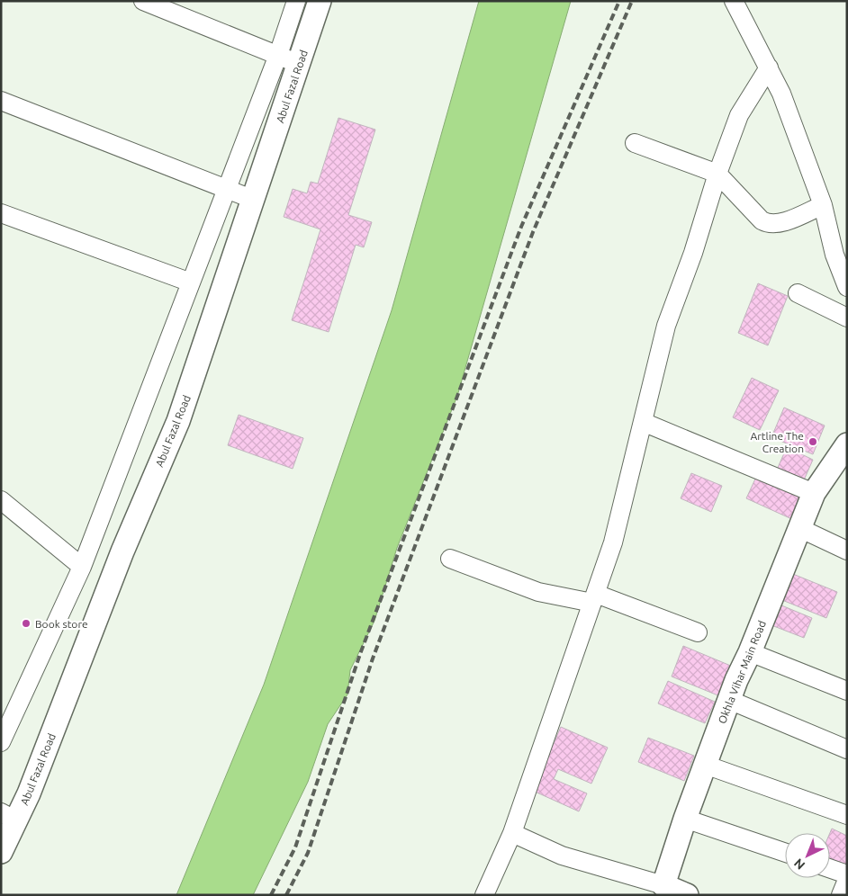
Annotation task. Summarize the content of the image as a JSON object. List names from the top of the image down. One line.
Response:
{"streets":{"street":["Abul Fazal Road","Okhla Vihar Main Road"]},"places":["Artline The Creation","Book store"],"north":"bottom left"}
